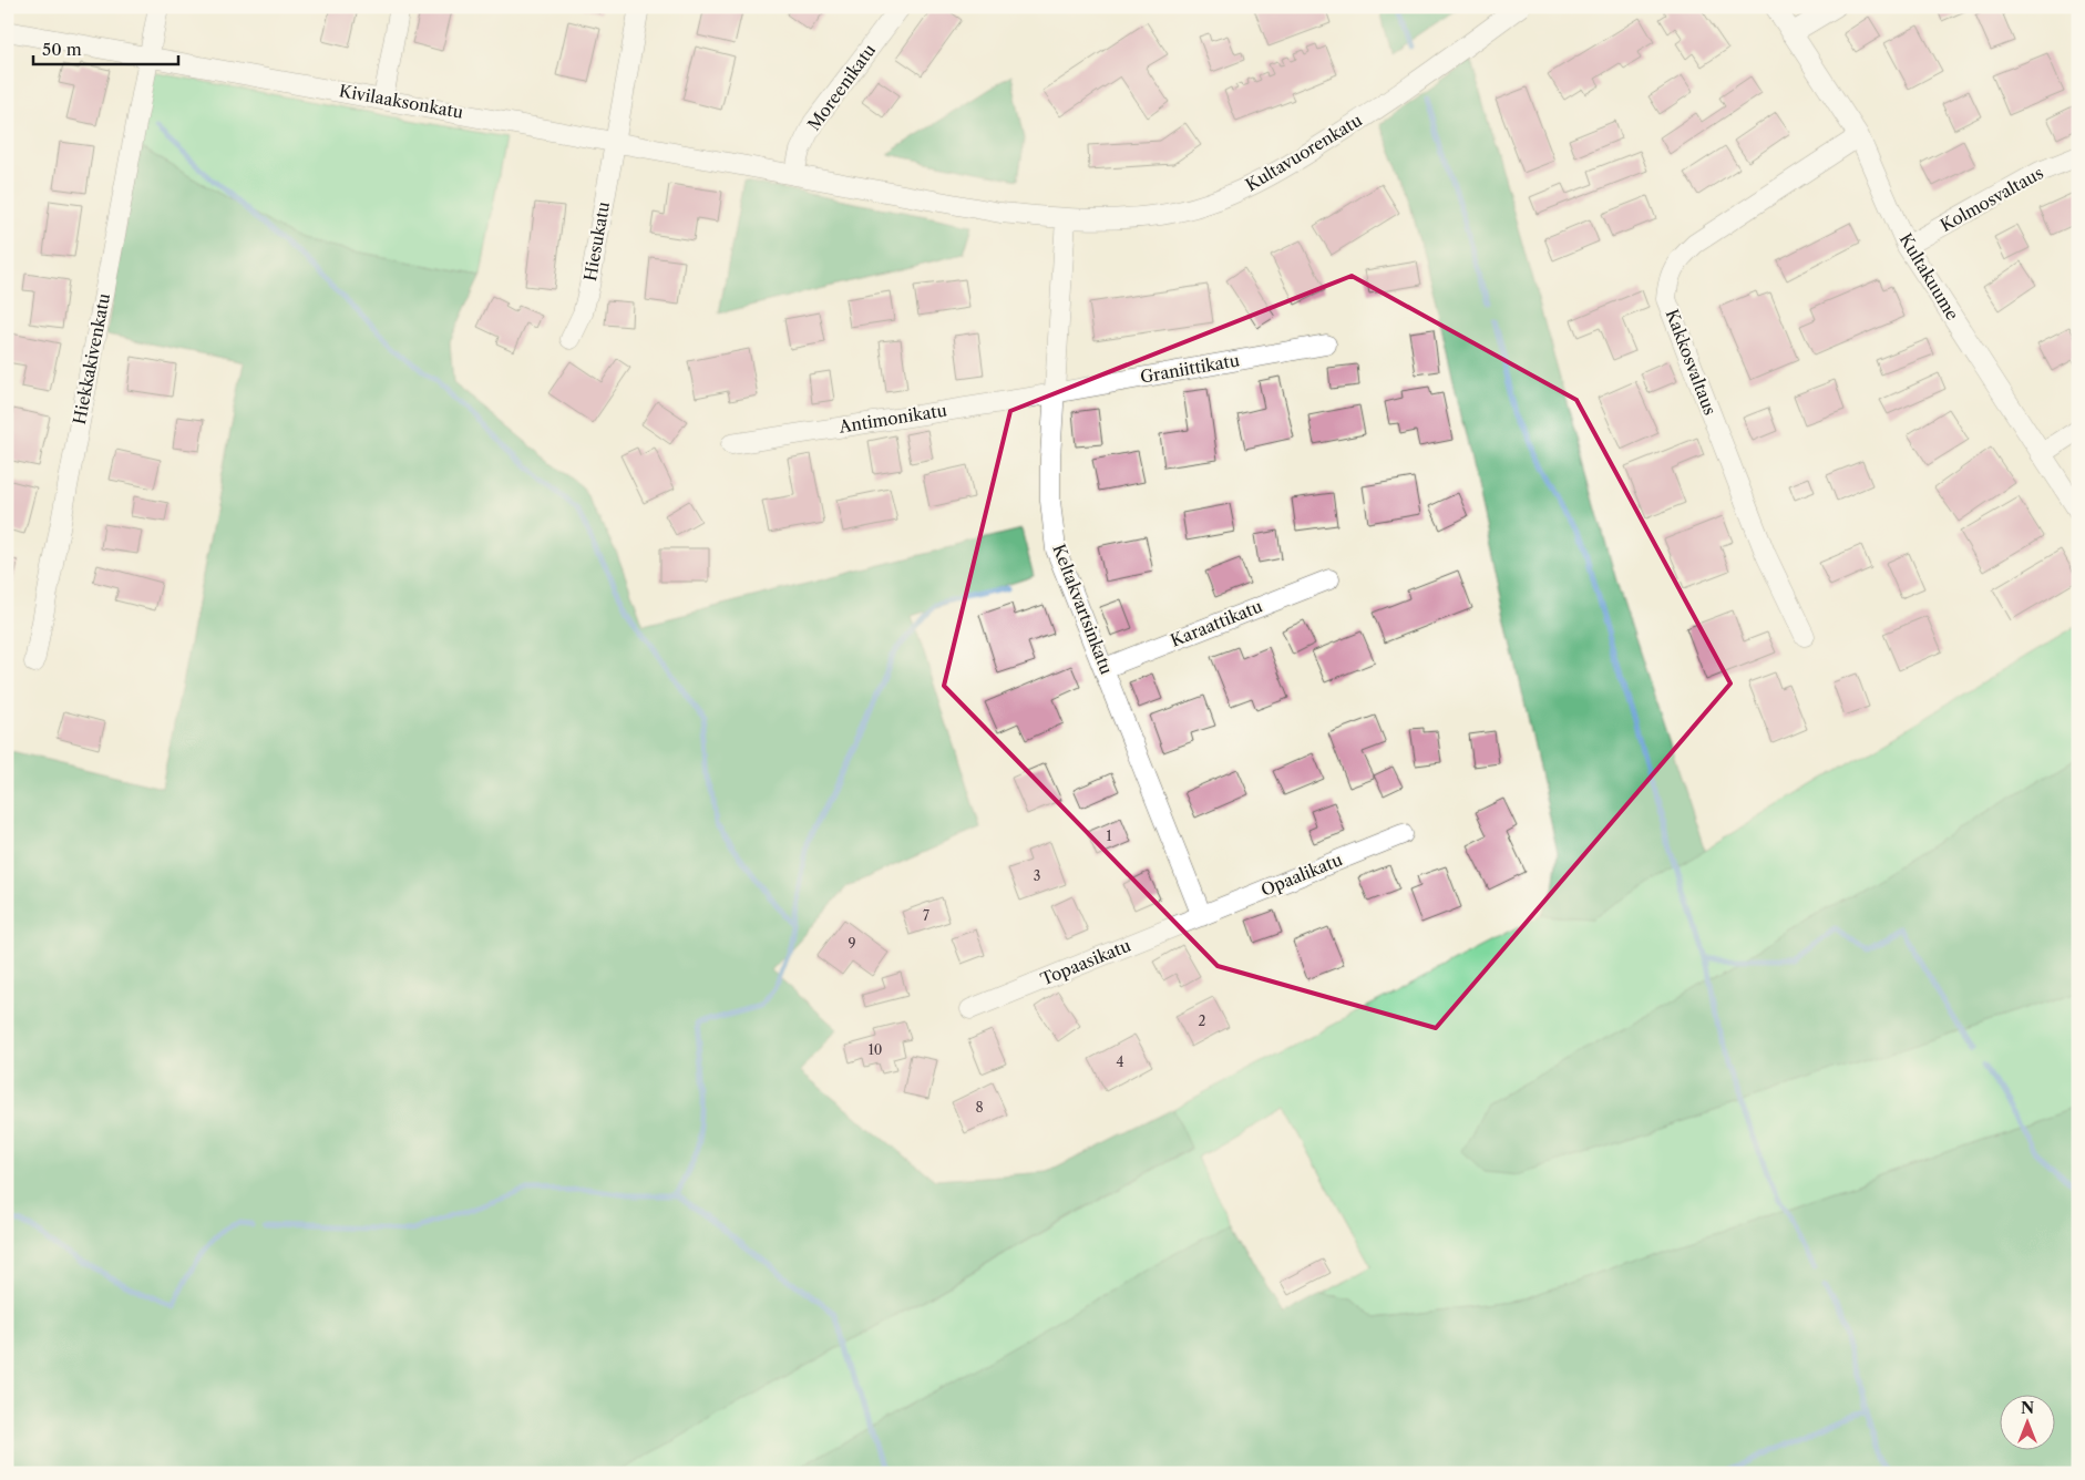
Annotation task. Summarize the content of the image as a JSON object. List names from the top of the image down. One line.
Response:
{"streets":{"street":["Moreenikatu","Kivilaaksonkatu","Kultavuorenkatu","Kolmosvaltaus","Hiesukatu","Kultakuume","Hiekkakivenkatu","Kakkosvaltaus","Graniittikatu","Antimonikatu","Keltakvartsinkatu","Karaattikatu","Opaalikatu","Topaasikatu"]},"crossings":[["Moreenikatu","Kivilaaksonkatu"],["Moreenikatu","Kultavuorenkatu"],["Kivilaaksonkatu","Kultavuorenkatu"],["Kivilaaksonkatu","Hiesukatu"],["Kivilaaksonkatu","Hiekkakivenkatu"],["Kultavuorenkatu","Keltakvartsinkatu"],["Kolmosvaltaus","Kultakuume"],["Kultakuume","Kakkosvaltaus"],["Graniittikatu","Antimonikatu"],["Graniittikatu","Keltakvartsinkatu"],["Antimonikatu","Keltakvartsinkatu"],["Keltakvartsinkatu","Karaattikatu"],["Keltakvartsinkatu","Opaalikatu"],["Keltakvartsinkatu","Topaasikatu"],["Opaalikatu","Topaasikatu"]],"house_numbers":["1","3","7","9","2","10","4","8"],"scale_bar":"50 m","north":"top"}
